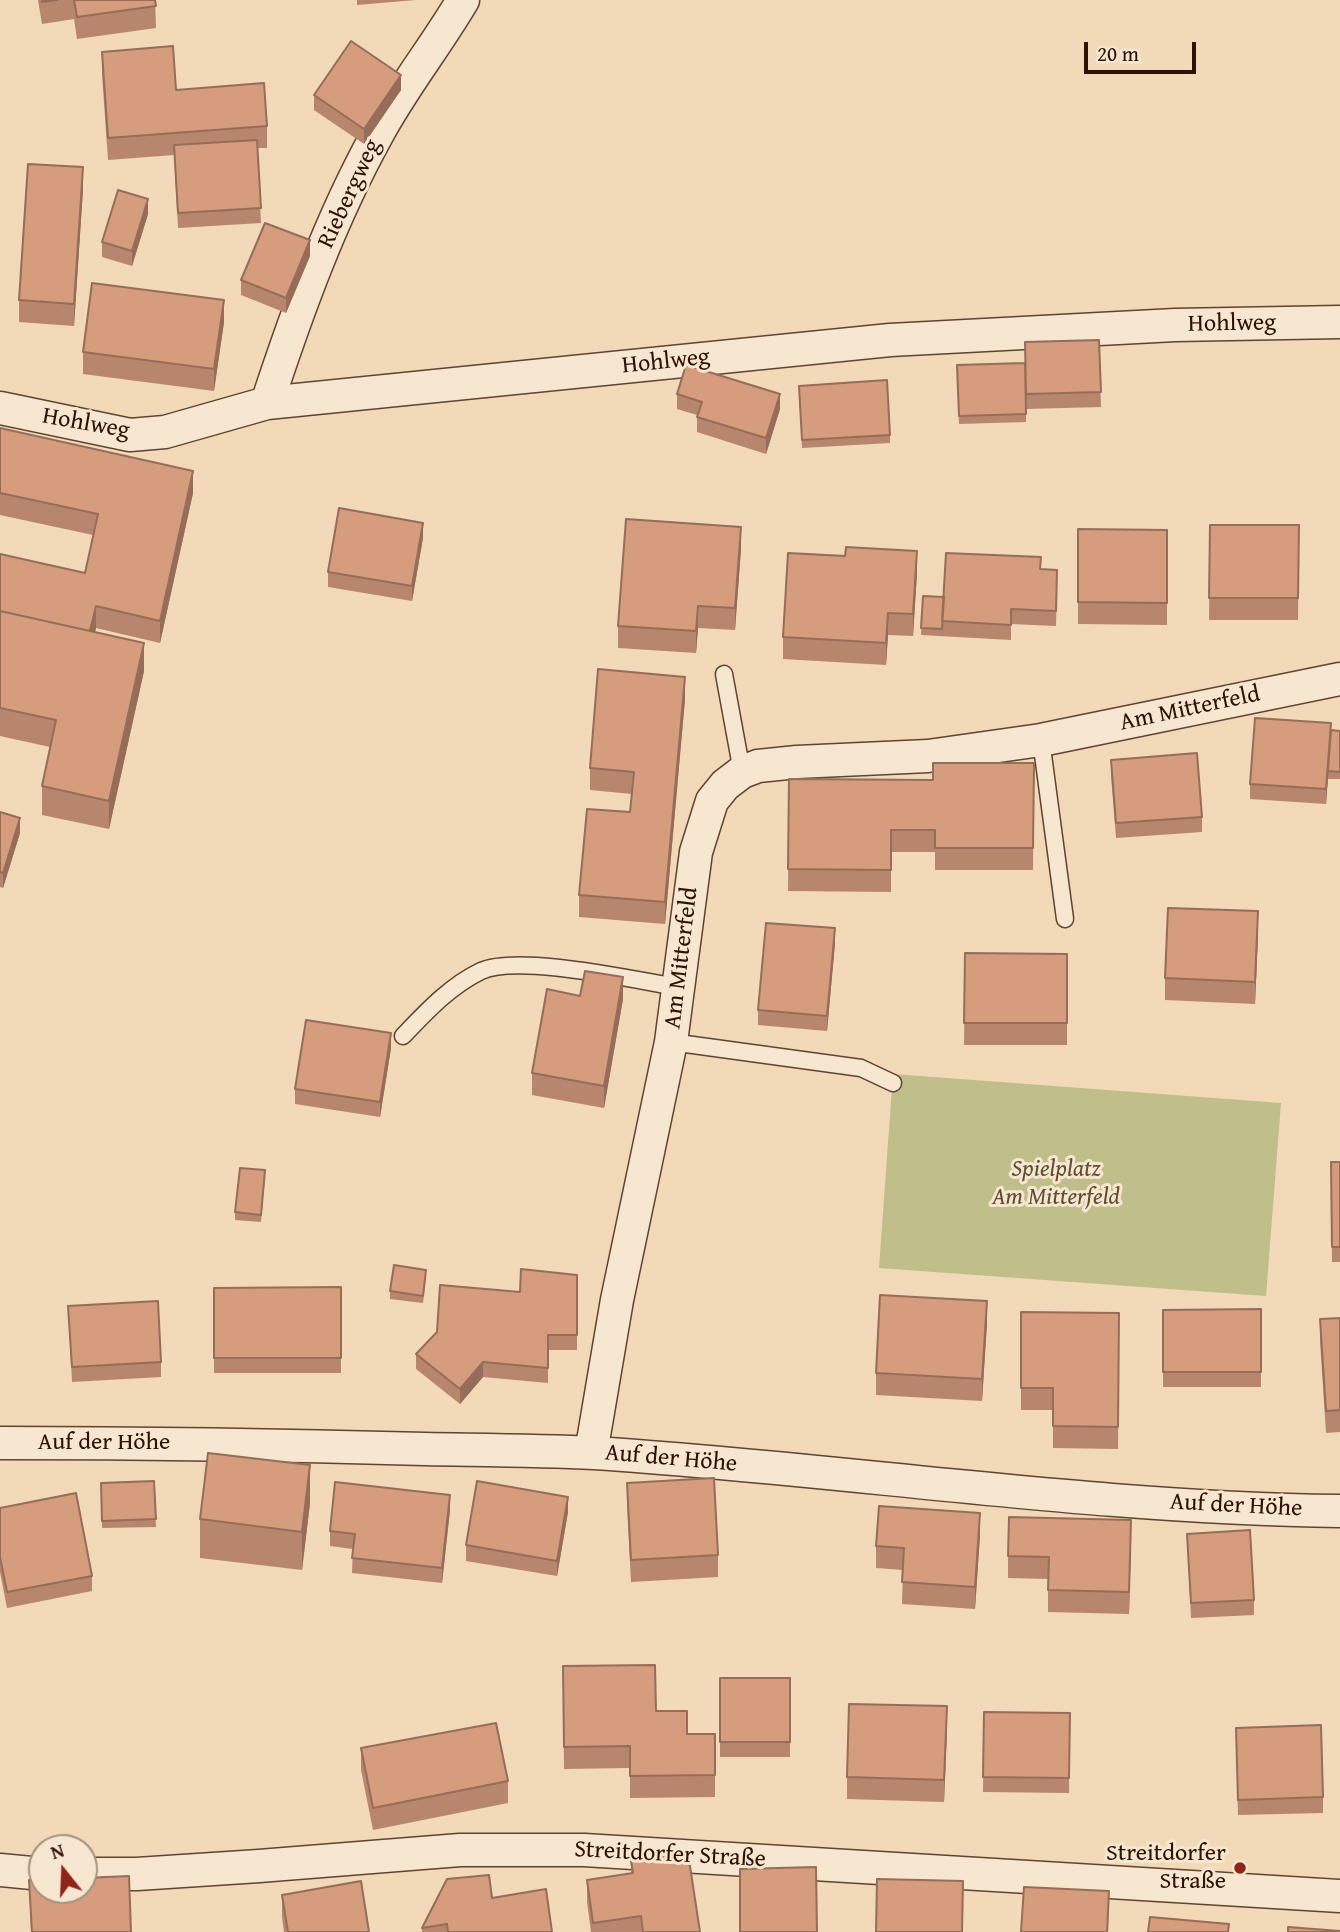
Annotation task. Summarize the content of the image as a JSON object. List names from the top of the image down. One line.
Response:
{"streets":{"street":["Riebergweg","Hohlweg","Am Mitterfeld","Auf der Höhe","Streitdorfer Straße"]},"crossings":[["Riebergweg","Hohlweg"],["Am Mitterfeld","Auf der Höhe"]],"parks":["Spielplatz Am Mitterfeld"],"places":["Streitdorfer Straße"],"scale_bar":"20 m","north":"top"}
